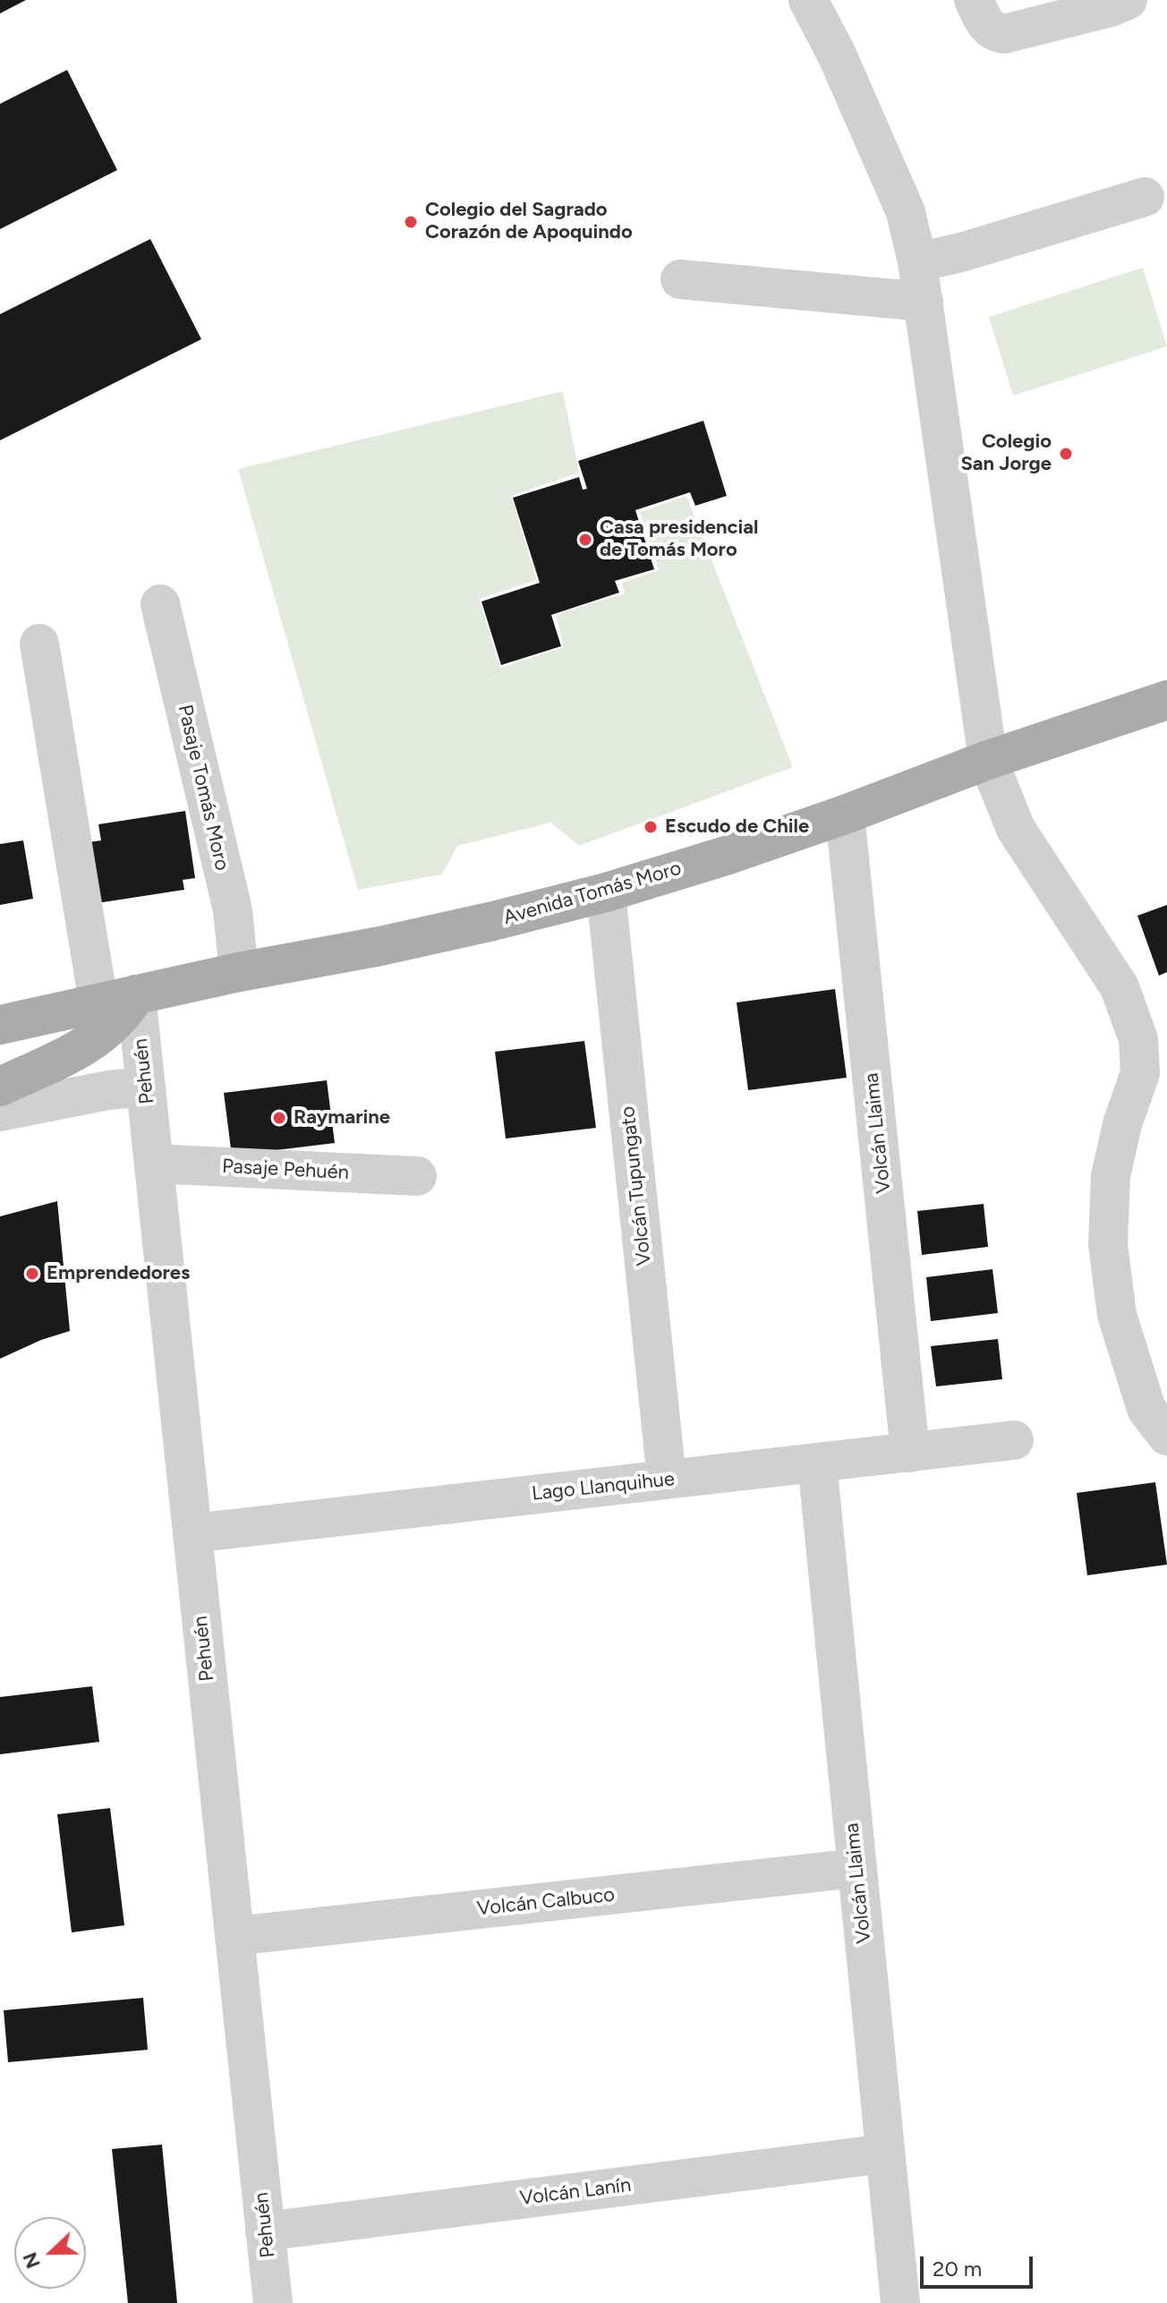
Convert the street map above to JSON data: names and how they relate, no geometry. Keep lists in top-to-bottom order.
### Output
{
  "streets": {
    "main road": ["Avenida Tomás Moro"],
    "street": [
      "Pasaje Tomás Moro",
      "Pehuén",
      "Volcán Llaima",
      "Pasaje Pehuén",
      "Volcán Tupungato",
      "Lago Llanquihue",
      "Volcán Calbuco",
      "Volcán Lanín"
    ]
  },
  "crossings": [
    ["Pasaje Tomás Moro", "Avenida Tomás Moro"],
    ["Avenida Tomás Moro", "Pehuén"],
    ["Avenida Tomás Moro", "Volcán Llaima"],
    ["Avenida Tomás Moro", "Volcán Tupungato"],
    ["Pehuén", "Pasaje Pehuén"],
    ["Pehuén", "Lago Llanquihue"],
    ["Pehuén", "Volcán Calbuco"],
    ["Pehuén", "Volcán Lanín"],
    ["Volcán Llaima", "Lago Llanquihue"],
    ["Volcán Llaima", "Volcán Calbuco"],
    ["Volcán Llaima", "Volcán Lanín"],
    ["Volcán Tupungato", "Lago Llanquihue"]
  ],
  "places": [
    "Colegio del Sagrado Corazón de Apoquindo",
    "Colegio San Jorge",
    "Casa presidencial de Tomás Moro",
    "Escudo de Chile",
    "Raymarine",
    "Emprendedores"
  ],
  "scale_bar": "20 m",
  "north": "left"
}
